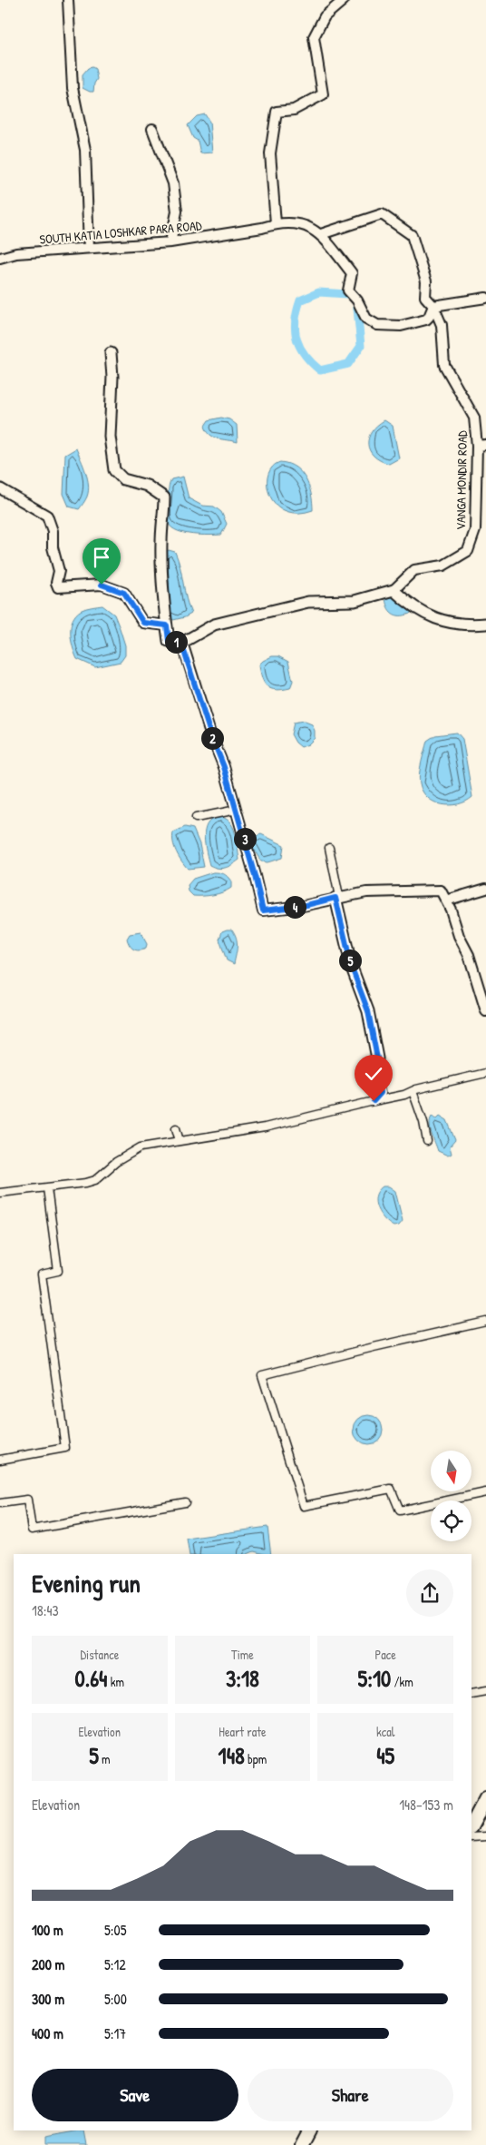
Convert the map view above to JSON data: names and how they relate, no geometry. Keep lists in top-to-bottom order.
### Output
{
  "streets": {
    "street": ["SOUTH KATIA LOSHKAR PARA ROAD", "VANGA MONDIR ROAD"]
  },
  "crossings": [
    ["SOUTH KATIA LOSHKAR PARA ROAD", "VANGA MONDIR ROAD"]
  ],
  "north": "bottom",
  "page": {
    "pins": [
      "1",
      "2",
      "3",
      "4",
      "5"
    ],
    "heading": ["Evening run", "18:43"],
    "stats": [
      ["Distance", "0.64 km"],
      ["Time", "3:18"],
      ["Pace", "5:10 /km"],
      ["Elevation", "5 m"],
      ["Heart rate", "148 bpm"],
      ["kcal", "45"]
    ],
    "chart": ["Elevation", "148–153 m"],
    "list": [
      {
        "name": "100 m",
        "note": "5:05"
      },
      {
        "name": "200 m",
        "note": "5:12"
      },
      {
        "name": "300 m",
        "note": "5:00"
      },
      {
        "name": "400 m",
        "note": "5:17"
      }
    ],
    "buttons": ["Save", "Share"]
  }
}
